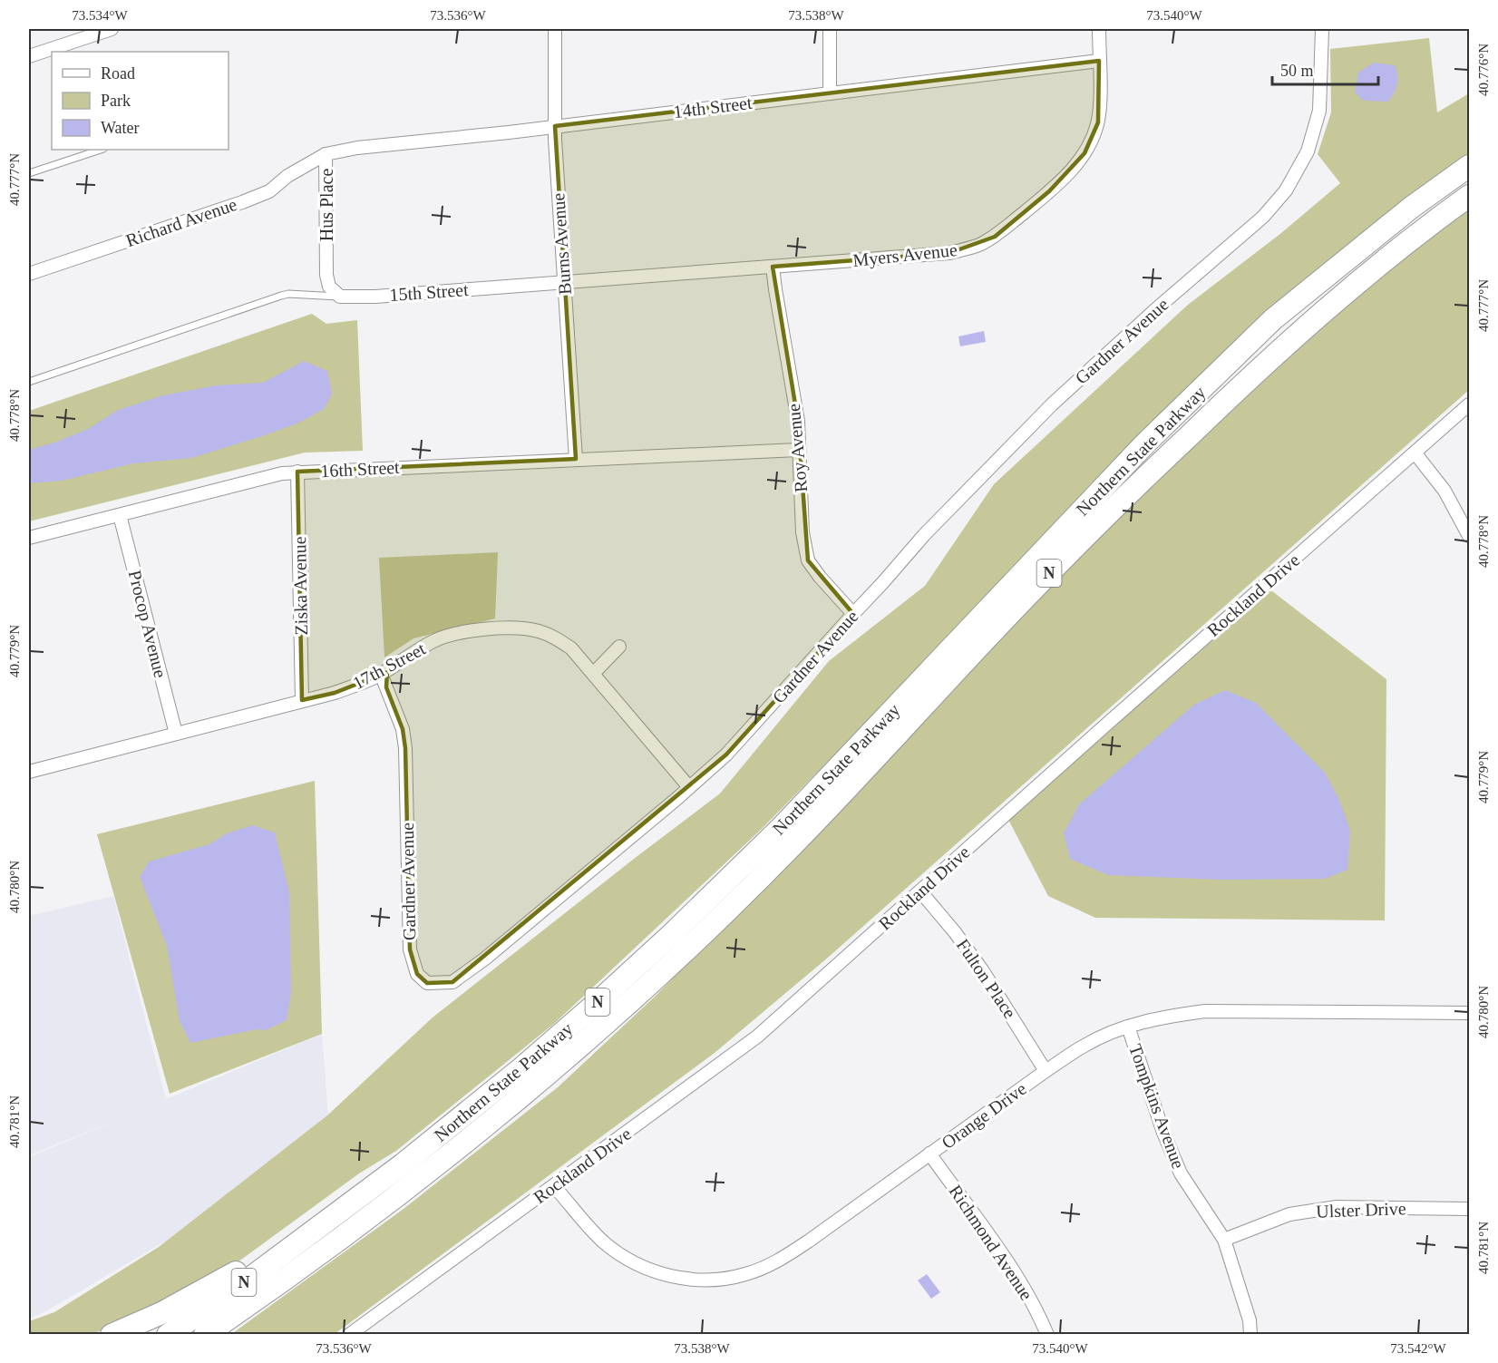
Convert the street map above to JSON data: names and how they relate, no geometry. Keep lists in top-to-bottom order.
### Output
{
  "streets": {
    "highway": ["Northern State Parkway", "N"],
    "street": [
      "14th Street",
      "Hus Place",
      "Richard Avenue",
      "Burns Avenue",
      "Myers Avenue",
      "15th Street",
      "Gardner Avenue",
      "Roy Avenue",
      "16th Street",
      "Ziska Avenue",
      "Rockland Drive",
      "Procop Avenue",
      "17th Street",
      "Fulton Place",
      "Tompkins Avenue",
      "Orange Drive",
      "Ulster Drive",
      "Richmond Avenue"
    ]
  },
  "crossings": [
    ["14th Street", "Hus Place"],
    ["14th Street", "Richard Avenue"],
    ["14th Street", "Burns Avenue"],
    ["14th Street", "Myers Avenue"],
    ["Hus Place", "Richard Avenue"],
    ["Hus Place", "15th Street"],
    ["Burns Avenue", "Myers Avenue"],
    ["Burns Avenue", "15th Street"],
    ["Burns Avenue", "16th Street"],
    ["Myers Avenue", "15th Street"],
    ["Myers Avenue", "Roy Avenue"],
    ["Gardner Avenue", "Roy Avenue"],
    ["Gardner Avenue", "17th Street"],
    ["Roy Avenue", "16th Street"],
    ["16th Street", "Ziska Avenue"],
    ["16th Street", "Procop Avenue"],
    ["Ziska Avenue", "17th Street"],
    ["Rockland Drive", "Fulton Place"],
    ["Rockland Drive", "Orange Drive"],
    ["Procop Avenue", "17th Street"],
    ["Fulton Place", "Orange Drive"],
    ["Tompkins Avenue", "Orange Drive"],
    ["Tompkins Avenue", "Ulster Drive"],
    ["Orange Drive", "Richmond Avenue"]
  ],
  "legend": ["Road", "Park", "Water"],
  "scale_bar": "50 m",
  "coordinates": [
    "73.534°W",
    "73.536°W",
    "73.538°W",
    "73.540°W",
    "40.776°N",
    "40.777°N",
    "40.778°N",
    "40.779°N",
    "40.780°N",
    "40.781°N",
    "73.542°W"
  ]
}
